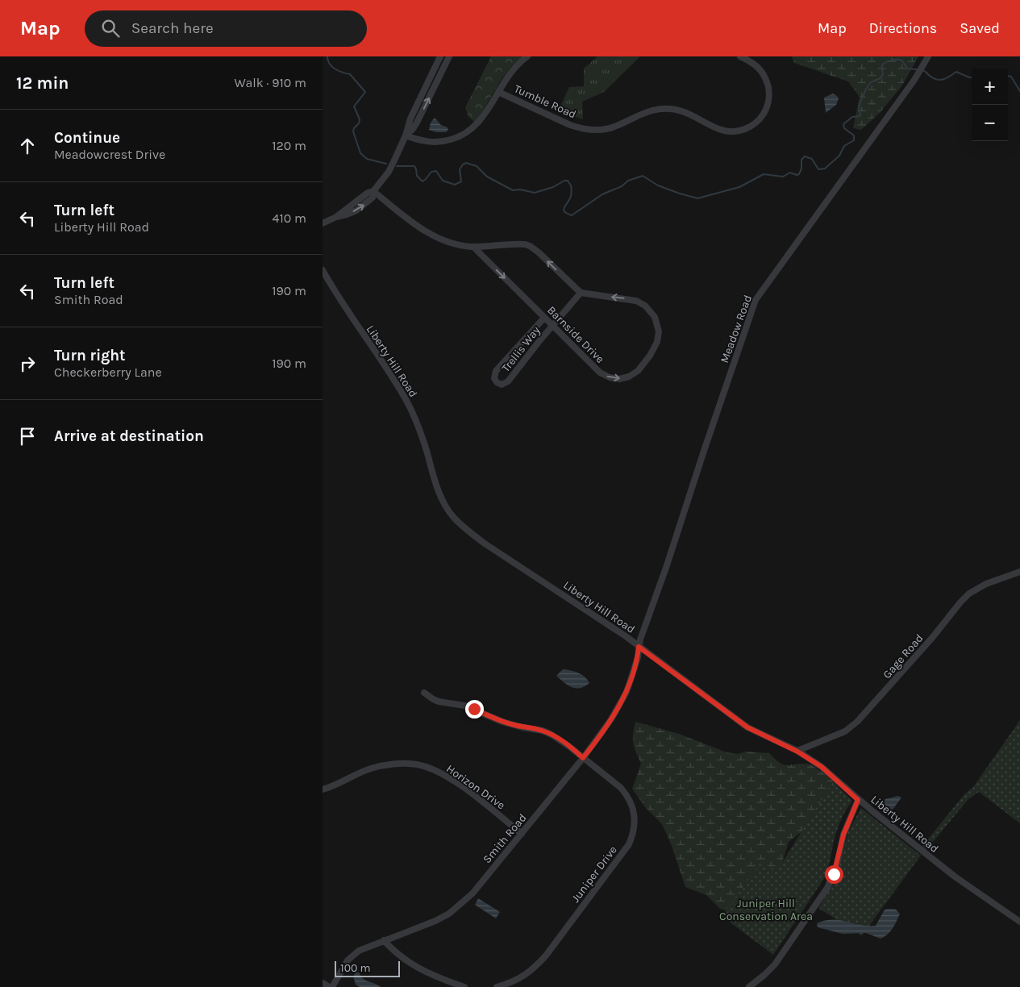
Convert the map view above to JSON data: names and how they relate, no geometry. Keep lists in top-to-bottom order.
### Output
{
  "streets": {
    "street": [
      "Tumble Road",
      "Meadow Road",
      "Barnside Drive",
      "Trellis Way",
      "Liberty Hill Road",
      "Gage Road",
      "Horizon Drive",
      "Smith Road",
      "Juniper Drive"
    ]
  },
  "crossings": [
    ["Meadow Road", "Liberty Hill Road"],
    ["Meadow Road", "Smith Road"],
    ["Barnside Drive", "Trellis Way"],
    ["Liberty Hill Road", "Gage Road"],
    ["Liberty Hill Road", "Smith Road"],
    ["Horizon Drive", "Smith Road"],
    ["Smith Road", "Juniper Drive"]
  ],
  "parks": ["Juniper Hill Conservation Area"],
  "scale_bar": "100 m",
  "page": {
    "header": "Map",
    "search": "Search here",
    "nav": ["Map", "Directions", "Saved"],
    "heading": ["12 min", "Walk · 910 m"],
    "map_buttons": ["+", "−"],
    "list": [
      ["Continue", "Meadowcrest Drive", "120 m"],
      ["Turn left", "Liberty Hill Road", "410 m"],
      ["Turn left", "Smith Road", "190 m"],
      ["Turn right", "Checkerberry Lane", "190 m"],
      "Arrive at destination"
    ],
    "scale": "100 m"
  }
}
